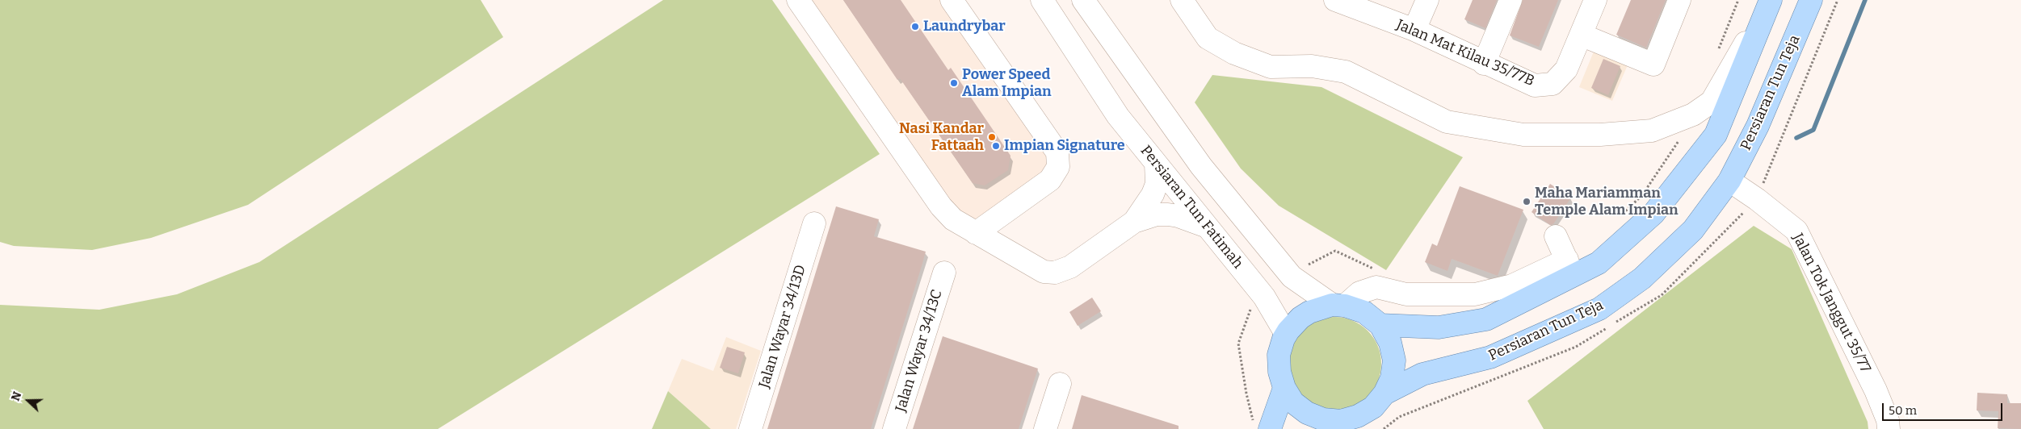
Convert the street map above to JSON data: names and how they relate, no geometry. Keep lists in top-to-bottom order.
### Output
{
  "streets": {
    "main road": ["Persiaran Tun Teja"],
    "street": [
      "Jalan Mat Kilau 35/77B",
      "Persiaran Tun Fatimah",
      "Jalan Tok Janggut 35/77",
      "Jalan Wayar 34/13D",
      "Jalan Wayar 34/13C"
    ]
  },
  "crossings": [
    ["Persiaran Tun Teja", "Persiaran Tun Fatimah"],
    ["Persiaran Tun Teja", "Jalan Tok Janggut 35/77"]
  ],
  "places": [
    "Laundrybar",
    "Power Speed Alam Impian",
    "Nasi Kandar Fattaah",
    "Impian Signature",
    "Maha Mariamman Temple Alam Impian"
  ],
  "scale_bar": "50 m",
  "north": "left"
}
